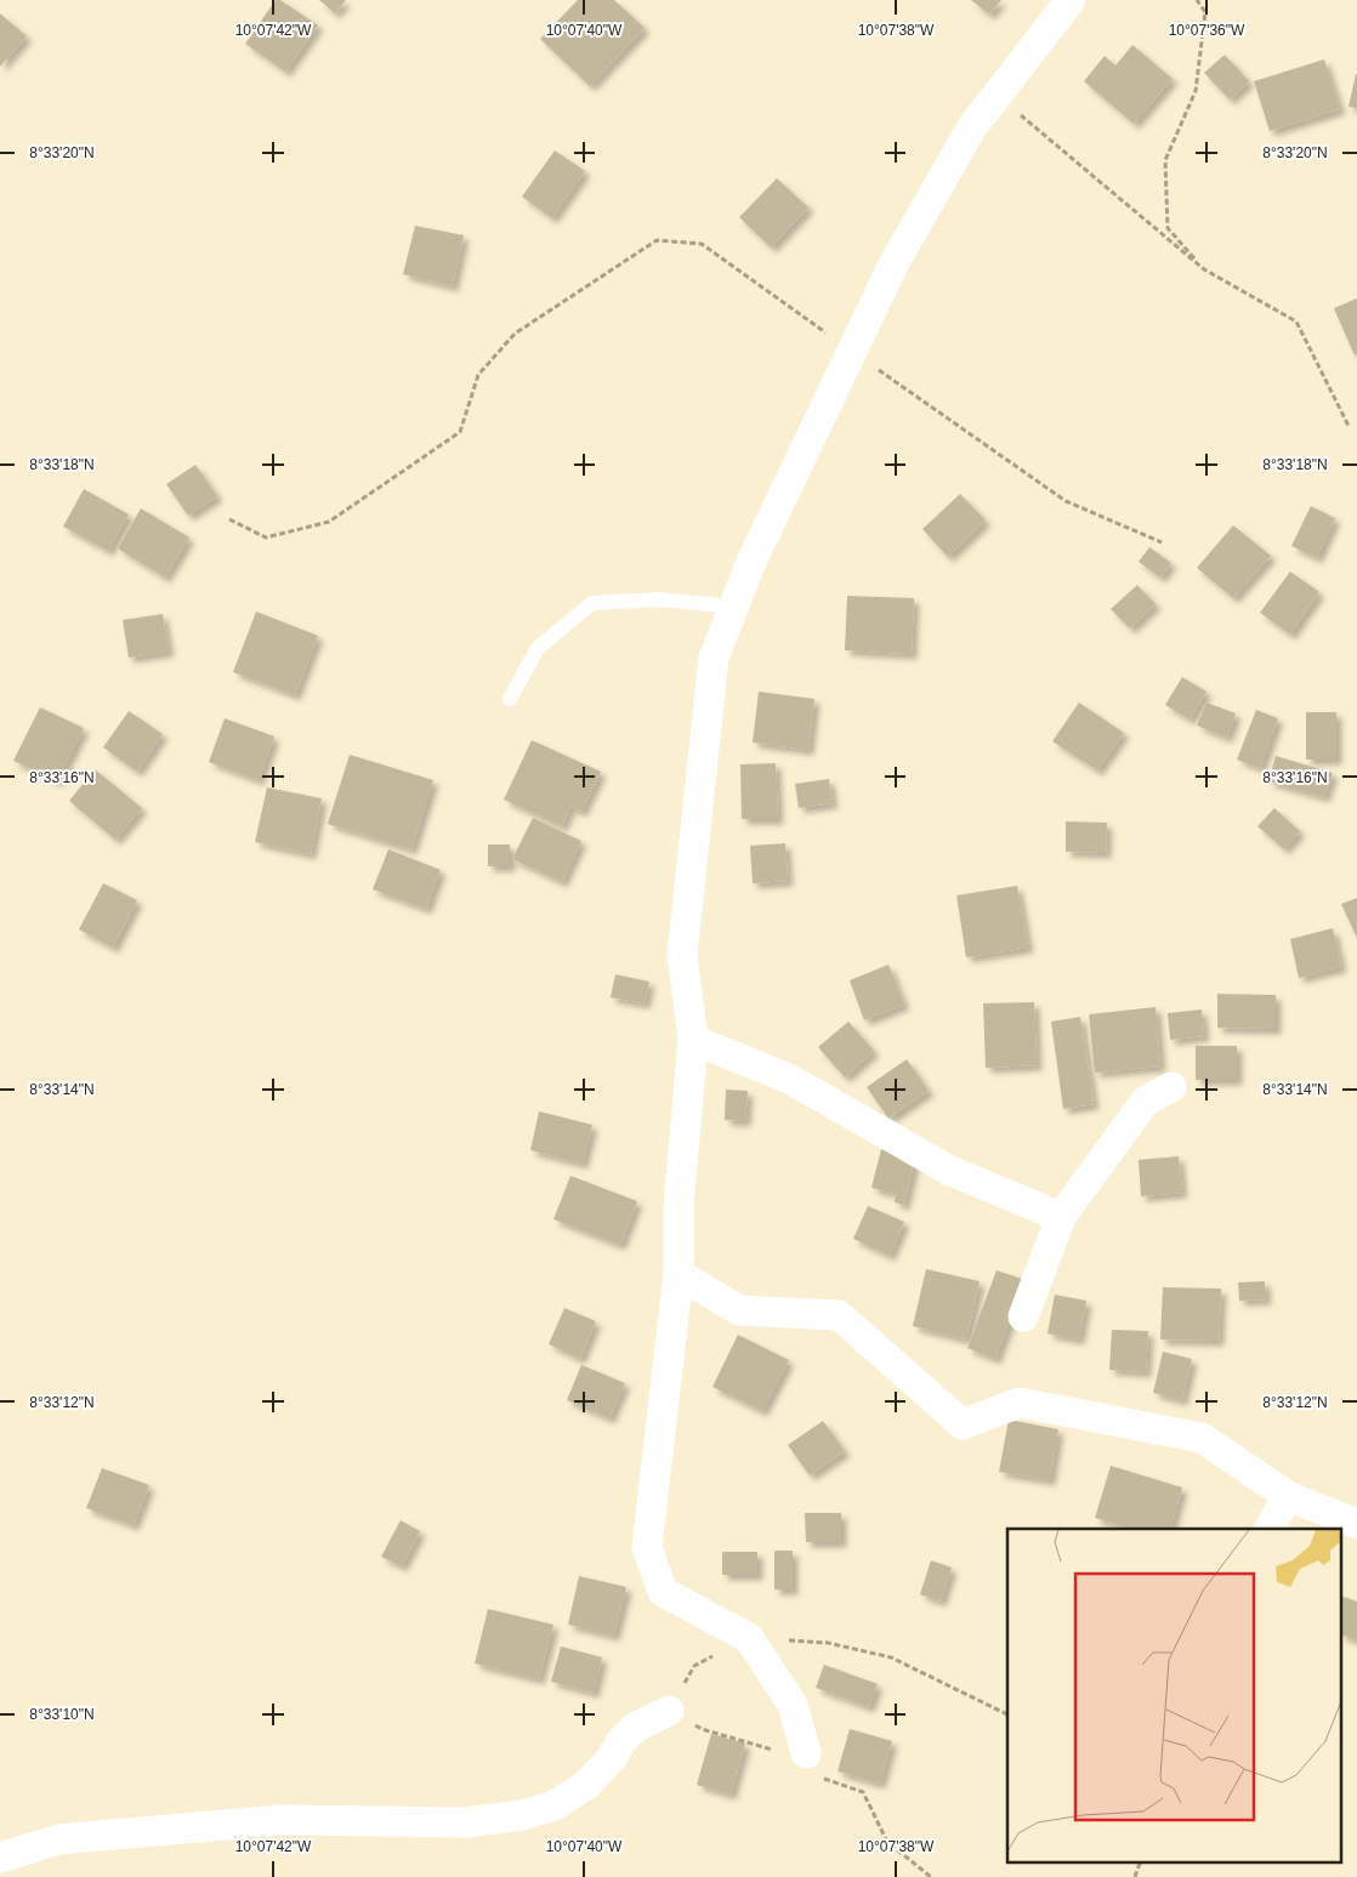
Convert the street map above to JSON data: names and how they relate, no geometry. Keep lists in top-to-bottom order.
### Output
{
  "coordinates": [
    "10°07'42\"W",
    "10°07'40\"W",
    "10°07'38\"W",
    "10°07'36\"W",
    "8°33'20\"N",
    "8°33'18\"N",
    "8°33'16\"N",
    "8°33'14\"N",
    "8°33'12\"N",
    "8°33'10\"N"
  ]
}
